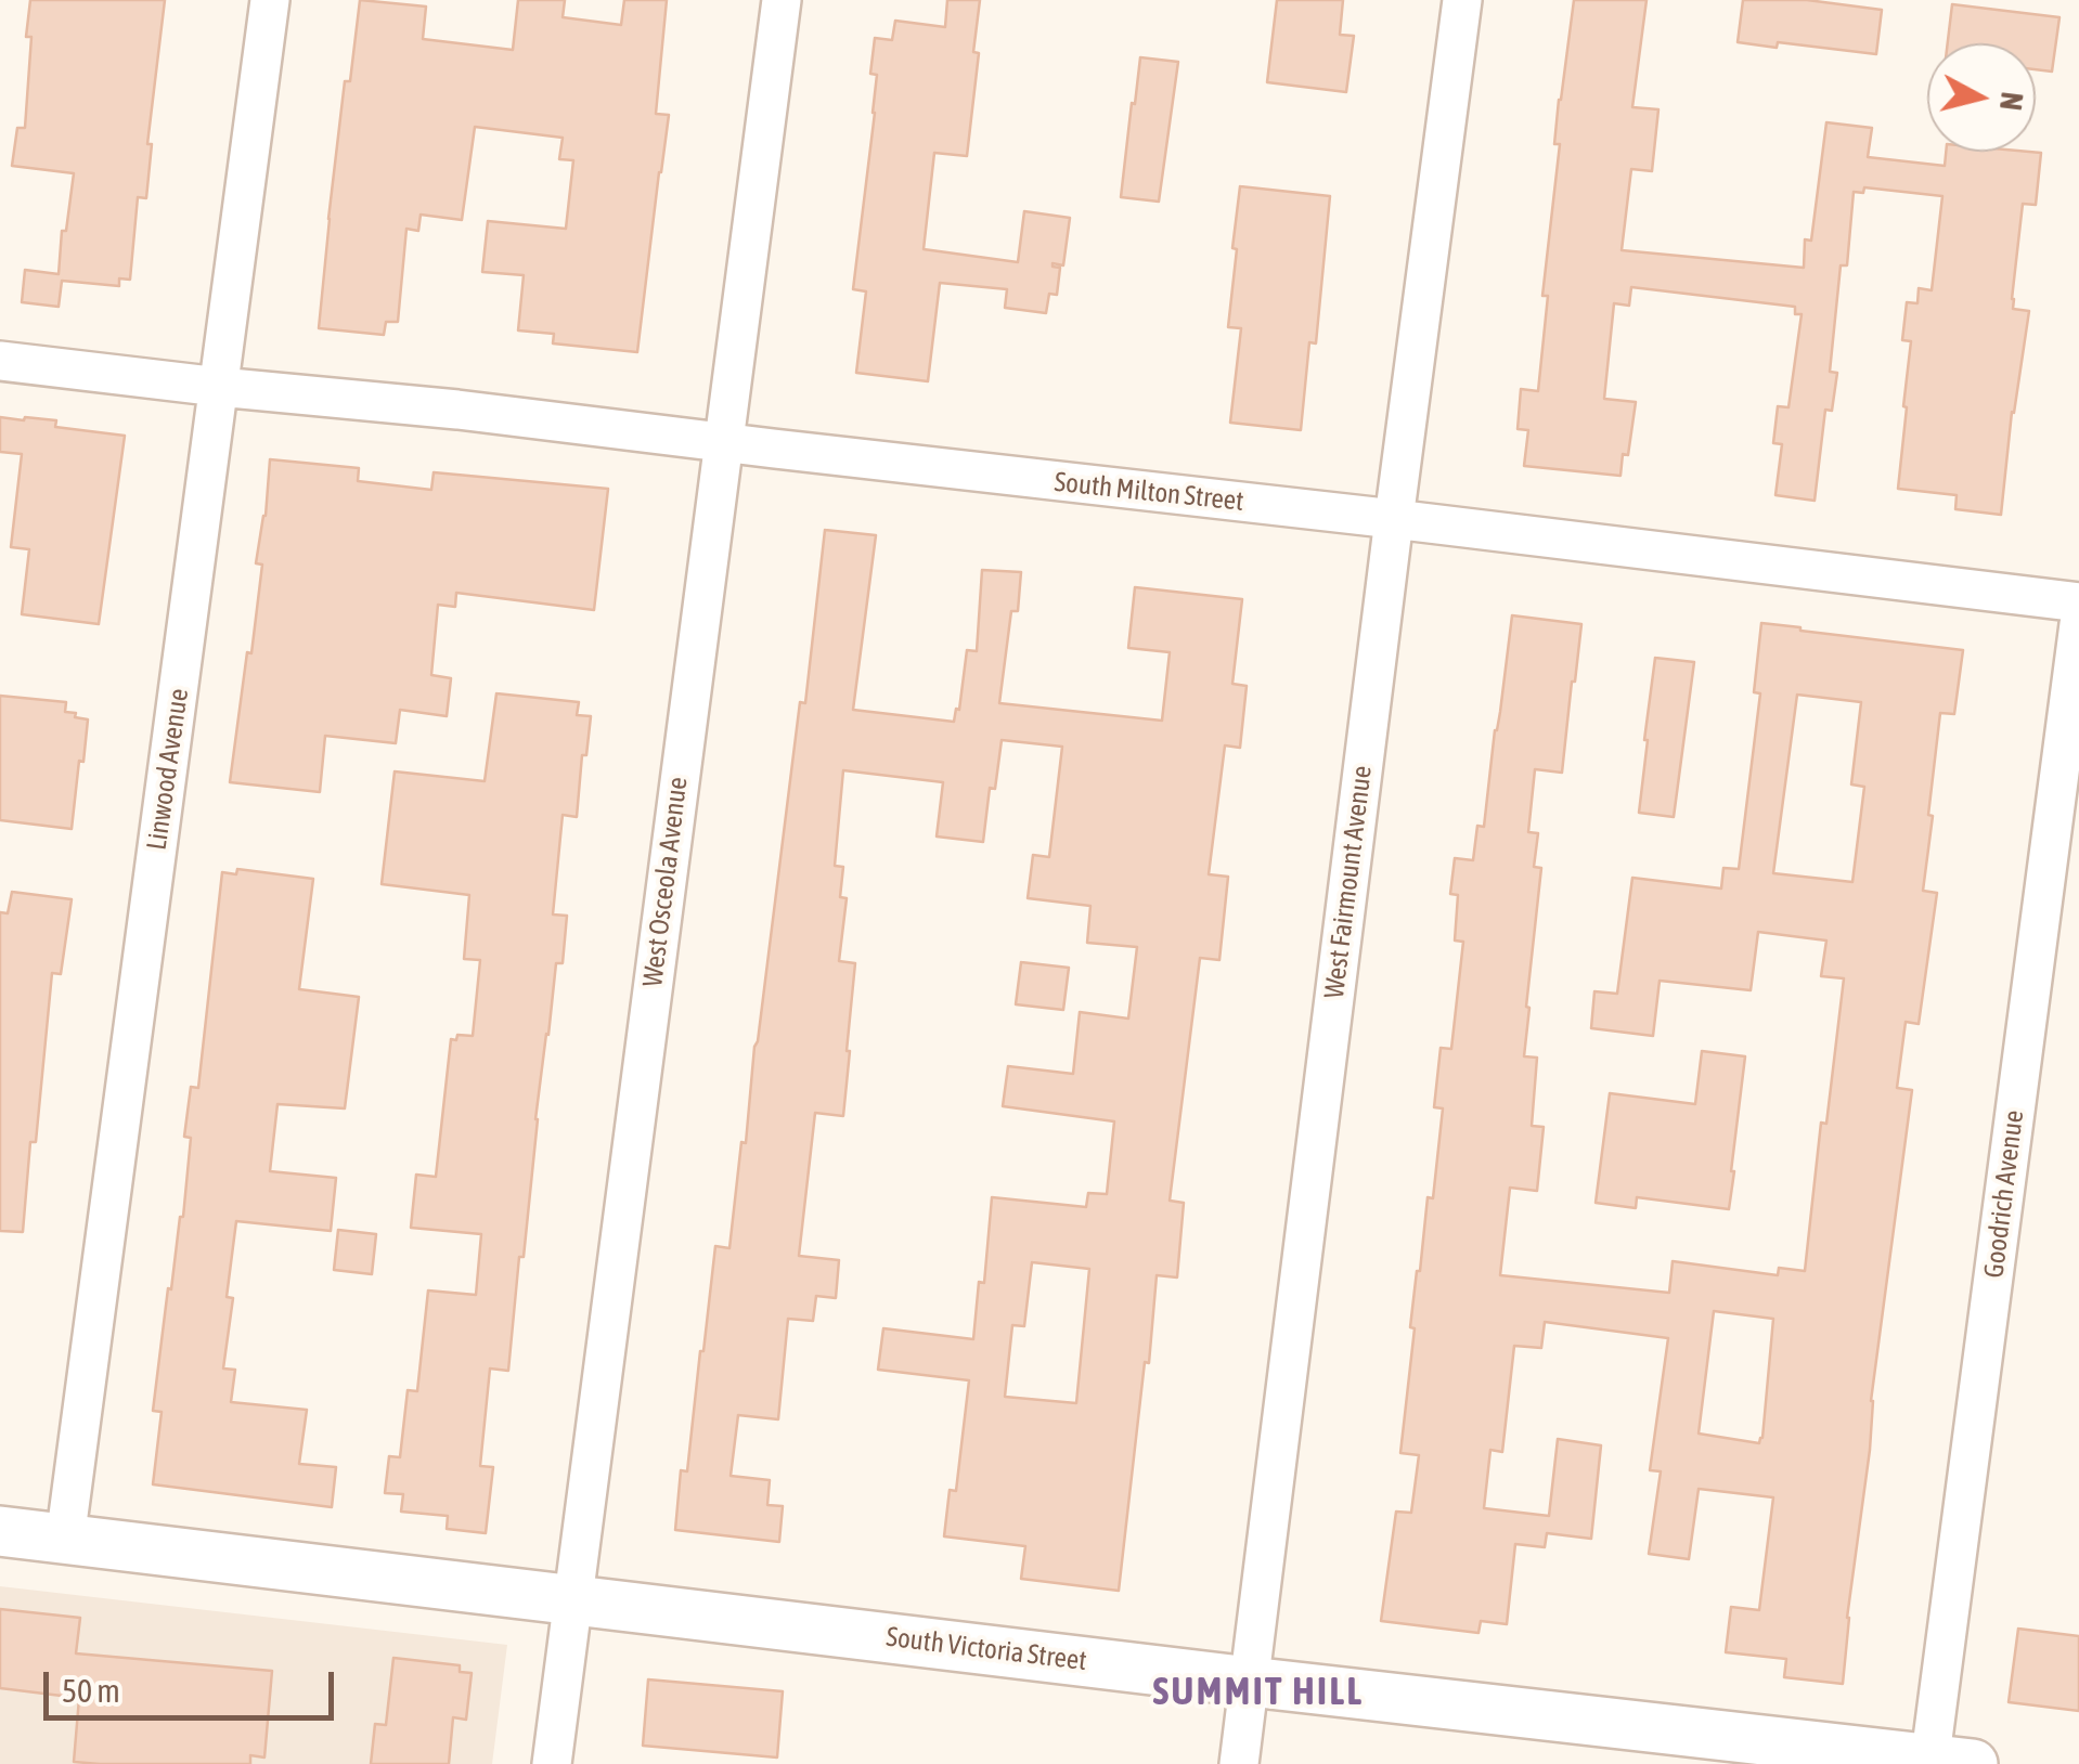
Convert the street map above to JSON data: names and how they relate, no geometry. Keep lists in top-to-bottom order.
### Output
{
  "streets": {
    "street": [
      "South Milton Street",
      "Linwood Avenue",
      "West Osceola Avenue",
      "West Fairmount Avenue",
      "Goodrich Avenue",
      "South Victoria Street"
    ]
  },
  "crossings": [
    ["South Milton Street", "Linwood Avenue"],
    ["South Milton Street", "West Osceola Avenue"],
    ["South Milton Street", "West Fairmount Avenue"],
    ["Linwood Avenue", "South Victoria Street"],
    ["West Osceola Avenue", "South Victoria Street"],
    ["West Fairmount Avenue", "South Victoria Street"],
    ["Goodrich Avenue", "South Victoria Street"]
  ],
  "districts": ["SUMMIT HILL"],
  "scale_bar": "50 m",
  "north": "right"
}
